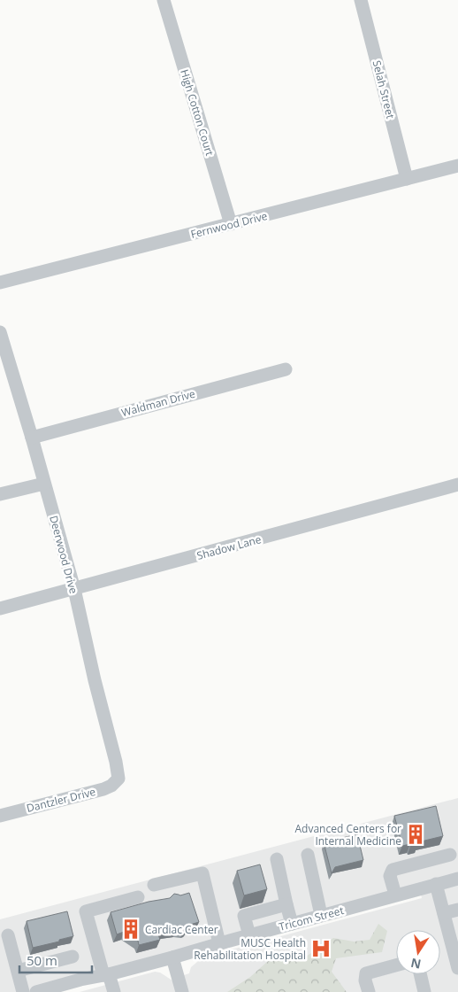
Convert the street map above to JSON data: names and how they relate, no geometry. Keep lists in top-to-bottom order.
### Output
{
  "streets": {
    "street": [
      "Selah Street",
      "High Cotton Court",
      "Fernwood Drive",
      "Waldman Drive",
      "Shadow Lane",
      "Deerwood Drive",
      "Dantzler Drive",
      "Tricom Street"
    ]
  },
  "crossings": [
    ["Selah Street", "Fernwood Drive"],
    ["High Cotton Court", "Fernwood Drive"],
    ["Waldman Drive", "Deerwood Drive"],
    ["Shadow Lane", "Deerwood Drive"],
    ["Deerwood Drive", "Dantzler Drive"]
  ],
  "places": {
    "building": ["Advanced Centers for Internal Medicine", "Cardiac Center"],
    "hospital": ["MUSC Health Rehabilitation Hospital"]
  },
  "scale_bar": "50 m",
  "north": "bottom"
}
